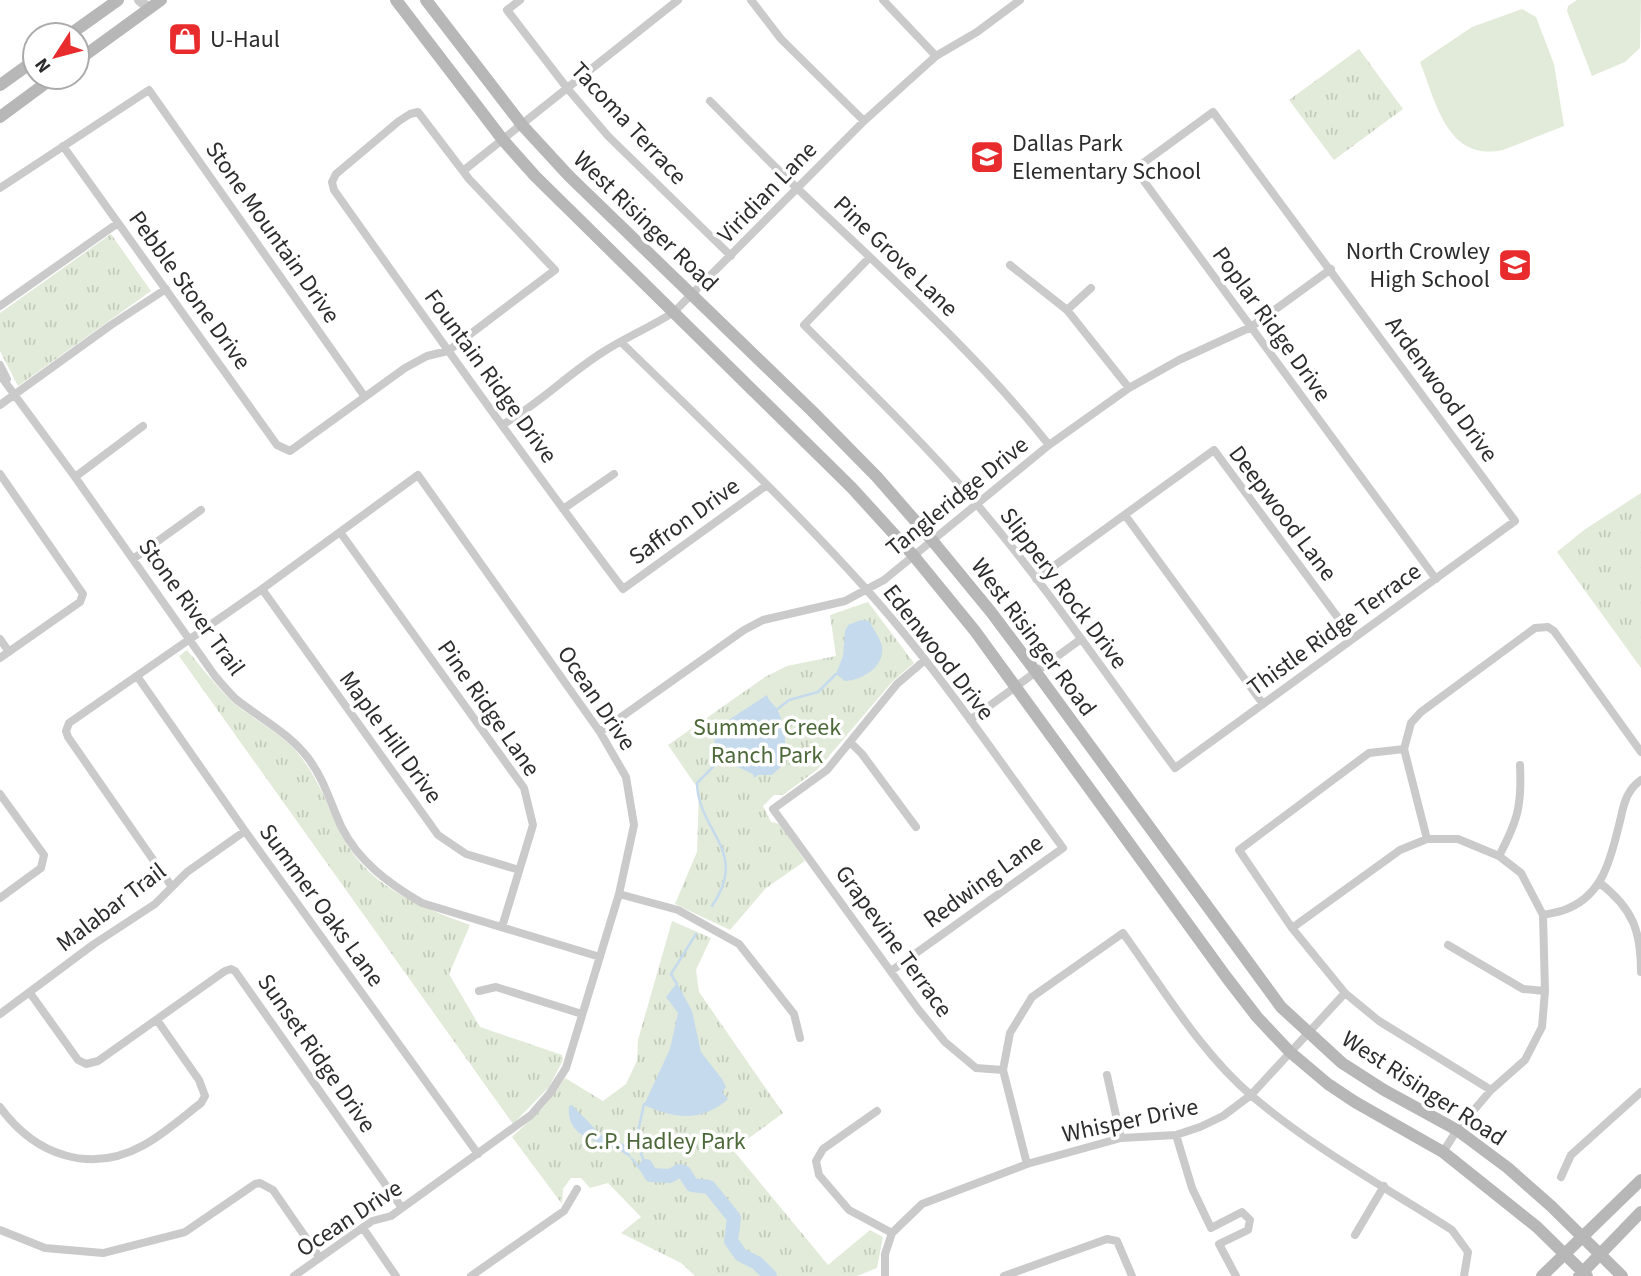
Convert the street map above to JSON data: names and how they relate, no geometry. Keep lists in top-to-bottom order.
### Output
{
  "streets": {
    "main road": ["West Risinger Road"],
    "street": [
      "Tacoma Terrace",
      "Viridian Lane",
      "Stone Mountain Drive",
      "Pine Grove Lane",
      "Pebble Stone Drive",
      "Poplar Ridge Drive",
      "Fountain Ridge Drive",
      "Ardenwood Drive",
      "Tangleridge Drive",
      "Deepwood Lane",
      "Saffron Drive",
      "Slippery Rock Drive",
      "Stone River Trail",
      "Thistle Ridge Terrace",
      "Edenwood Drive",
      "Ocean Drive",
      "Pine Ridge Lane",
      "Maple Hill Drive",
      "Redwing Lane",
      "Summer Oaks Lane",
      "Malabar Trail",
      "Grapevine Terrace",
      "Sunset Ridge Drive",
      "Whisper Drive"
    ]
  },
  "crossings": [
    ["Tacoma Terrace", "Viridian Lane"],
    ["Viridian Lane", "West Risinger Road"],
    ["Viridian Lane", "Pine Grove Lane"],
    ["Viridian Lane", "Fountain Ridge Drive"],
    ["Viridian Lane", "Edenwood Drive"],
    ["West Risinger Road", "Tangleridge Drive"],
    ["West Risinger Road", "Whisper Drive"],
    ["Stone Mountain Drive", "Pebble Stone Drive"],
    ["Pine Grove Lane", "Tangleridge Drive"],
    ["Pine Grove Lane", "Slippery Rock Drive"],
    ["Poplar Ridge Drive", "Ardenwood Drive"],
    ["Poplar Ridge Drive", "Tangleridge Drive"],
    ["Poplar Ridge Drive", "Thistle Ridge Terrace"],
    ["Fountain Ridge Drive", "Saffron Drive"],
    ["Ardenwood Drive", "Tangleridge Drive"],
    ["Ardenwood Drive", "Thistle Ridge Terrace"],
    ["Tangleridge Drive", "Slippery Rock Drive"],
    ["Tangleridge Drive", "Edenwood Drive"],
    ["Tangleridge Drive", "Ocean Drive"],
    ["Deepwood Lane", "Slippery Rock Drive"],
    ["Deepwood Lane", "Thistle Ridge Terrace"],
    ["Saffron Drive", "Edenwood Drive"],
    ["Slippery Rock Drive", "Thistle Ridge Terrace"],
    ["Stone River Trail", "Ocean Drive"],
    ["Stone River Trail", "Pine Ridge Lane"],
    ["Edenwood Drive", "Redwing Lane"],
    ["Ocean Drive", "Pine Ridge Lane"],
    ["Ocean Drive", "Maple Hill Drive"],
    ["Ocean Drive", "Summer Oaks Lane"],
    ["Ocean Drive", "Malabar Trail"],
    ["Ocean Drive", "Sunset Ridge Drive"],
    ["Pine Ridge Lane", "Maple Hill Drive"],
    ["Redwing Lane", "Grapevine Terrace"],
    ["Summer Oaks Lane", "Malabar Trail"],
    ["Malabar Trail", "Sunset Ridge Drive"]
  ],
  "parks": ["Summer Creek Ranch Park", "C.P. Hadley Park"],
  "places": {
    "shop": ["U-Haul"],
    "school or university": ["Dallas Park Elementary School", "North Crowley High School"]
  },
  "north": "bottom left"
}
